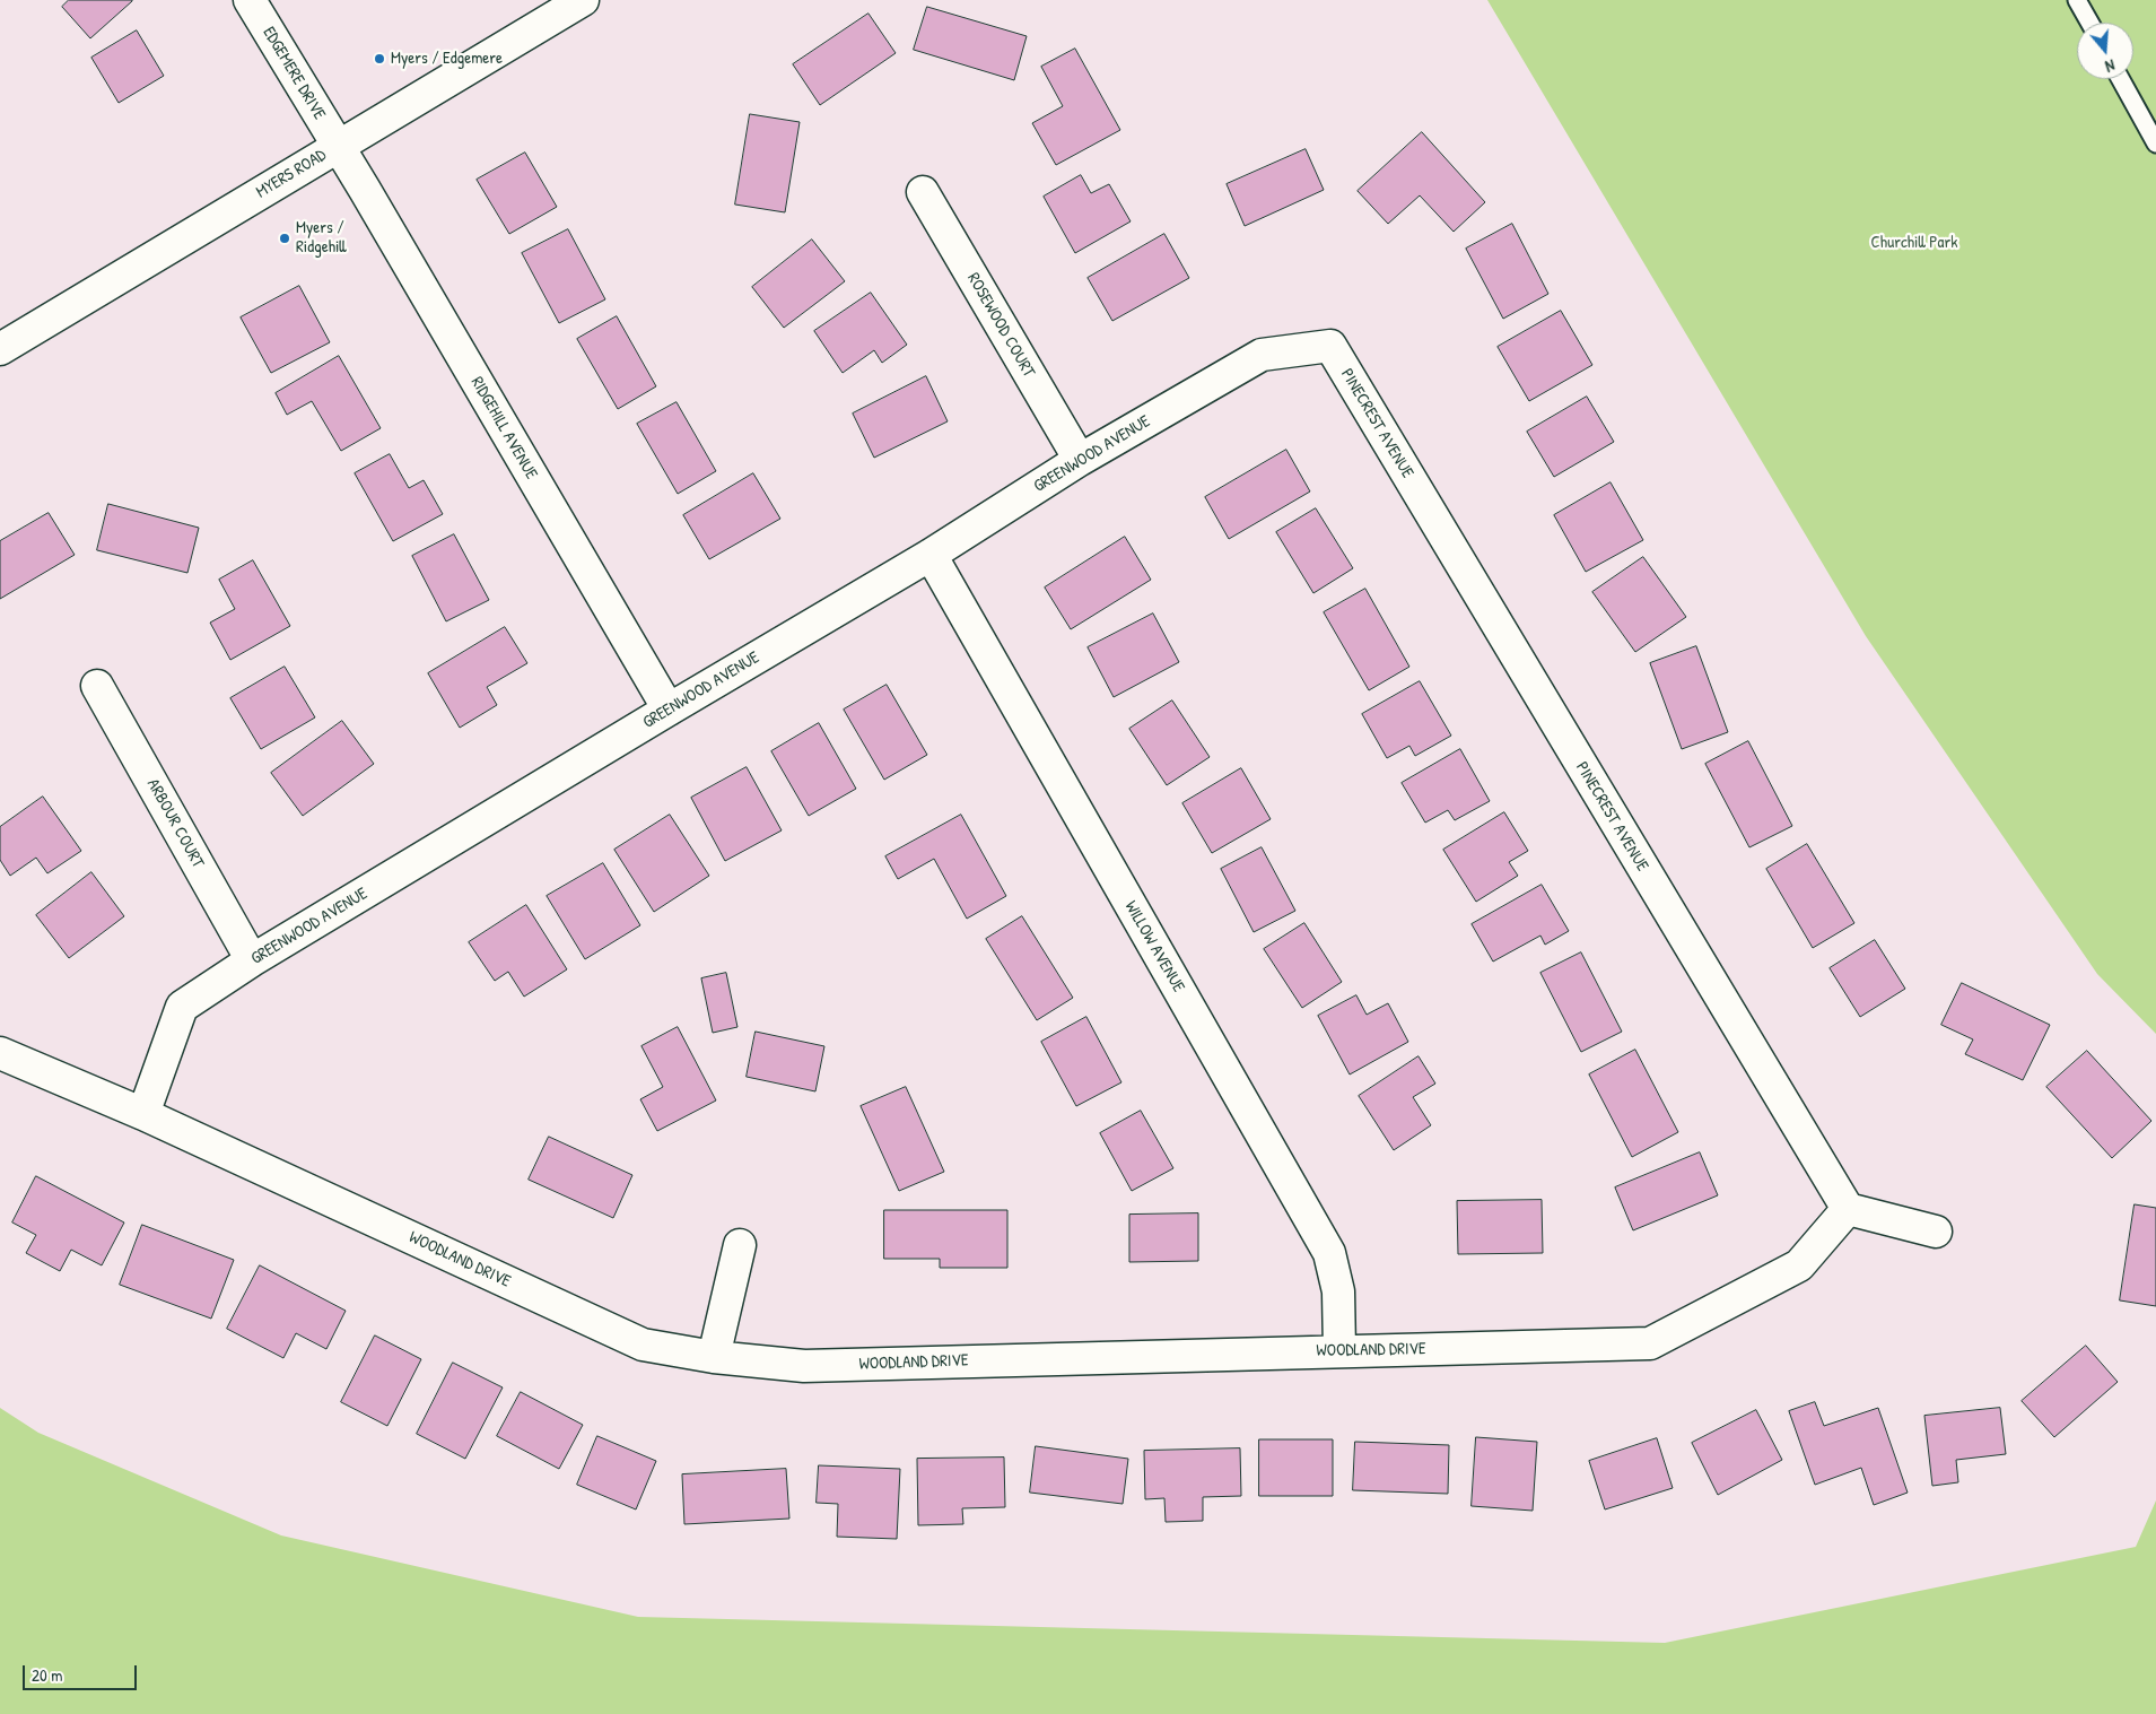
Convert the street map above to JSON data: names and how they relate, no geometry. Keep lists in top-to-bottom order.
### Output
{
  "streets": {
    "street": [
      "EDGEMERE DRIVE",
      "MYERS ROAD",
      "ROSEWOOD COURT",
      "PINECREST AVENUE",
      "RIDGEHILL AVENUE",
      "GREENWOOD AVENUE",
      "ARBOUR COURT",
      "WILLOW AVENUE",
      "WOODLAND DRIVE"
    ]
  },
  "crossings": [
    ["EDGEMERE DRIVE", "MYERS ROAD"],
    ["EDGEMERE DRIVE", "RIDGEHILL AVENUE"],
    ["MYERS ROAD", "RIDGEHILL AVENUE"],
    ["ROSEWOOD COURT", "GREENWOOD AVENUE"],
    ["PINECREST AVENUE", "GREENWOOD AVENUE"],
    ["PINECREST AVENUE", "WOODLAND DRIVE"],
    ["RIDGEHILL AVENUE", "GREENWOOD AVENUE"],
    ["GREENWOOD AVENUE", "ARBOUR COURT"],
    ["GREENWOOD AVENUE", "WILLOW AVENUE"],
    ["GREENWOOD AVENUE", "WOODLAND DRIVE"],
    ["WILLOW AVENUE", "WOODLAND DRIVE"]
  ],
  "parks": ["Churchill Park"],
  "places": ["Myers / Edgemere", "Myers / Ridgehill"],
  "scale_bar": "20 m",
  "north": "bottom"
}
